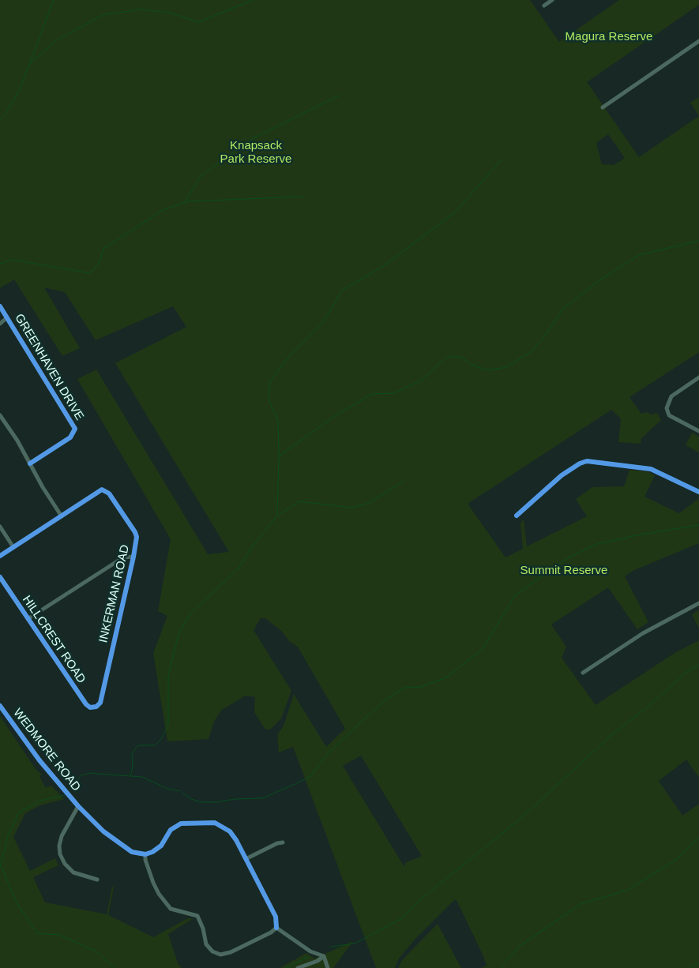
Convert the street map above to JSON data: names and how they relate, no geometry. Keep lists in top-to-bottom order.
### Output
{
  "streets": {
    "street": [
      "GREENHAVEN DRIVE",
      "INKERMAN ROAD",
      "HILLCREST ROAD",
      "WEDMORE ROAD"
    ]
  },
  "crossings": [
    ["INKERMAN ROAD", "HILLCREST ROAD"]
  ],
  "parks": ["Magura Reserve", "Knapsack Park Reserve", "Summit Reserve"]
}
